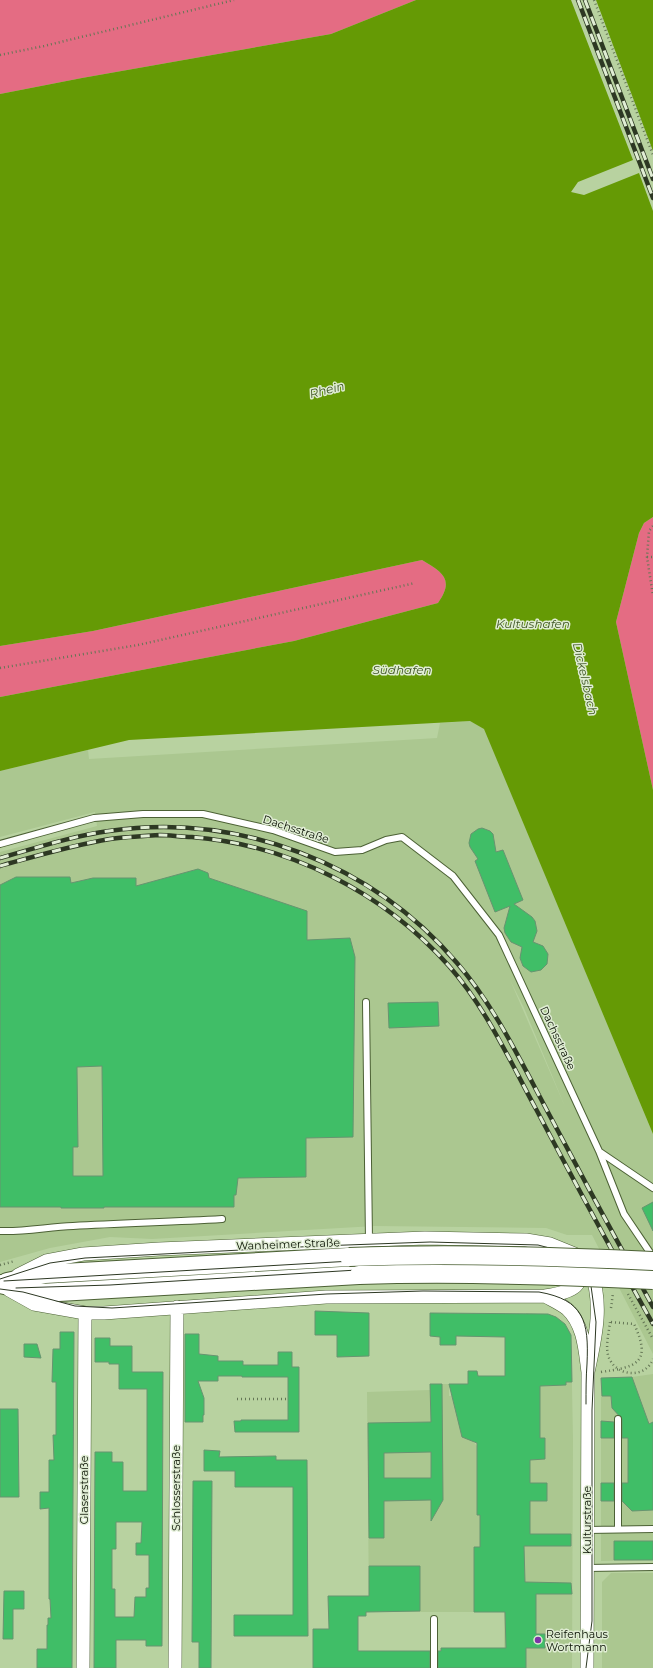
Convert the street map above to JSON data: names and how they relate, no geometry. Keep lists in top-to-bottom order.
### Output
{
  "streets": {
    "street": [
      "Wanheimer Straße",
      "Schlosserstraße",
      "Glaserstraße",
      "Kulturstraße"
    ],
    "lane": ["Dachsstraße"]
  },
  "crossings": [
    ["Wanheimer Straße", "Kulturstraße"]
  ],
  "water": [
    "Rhein",
    "Kultushafen",
    "Südhafen",
    "Dickelsbach"
  ],
  "places": ["Reifenhaus Wortmann"]
}
